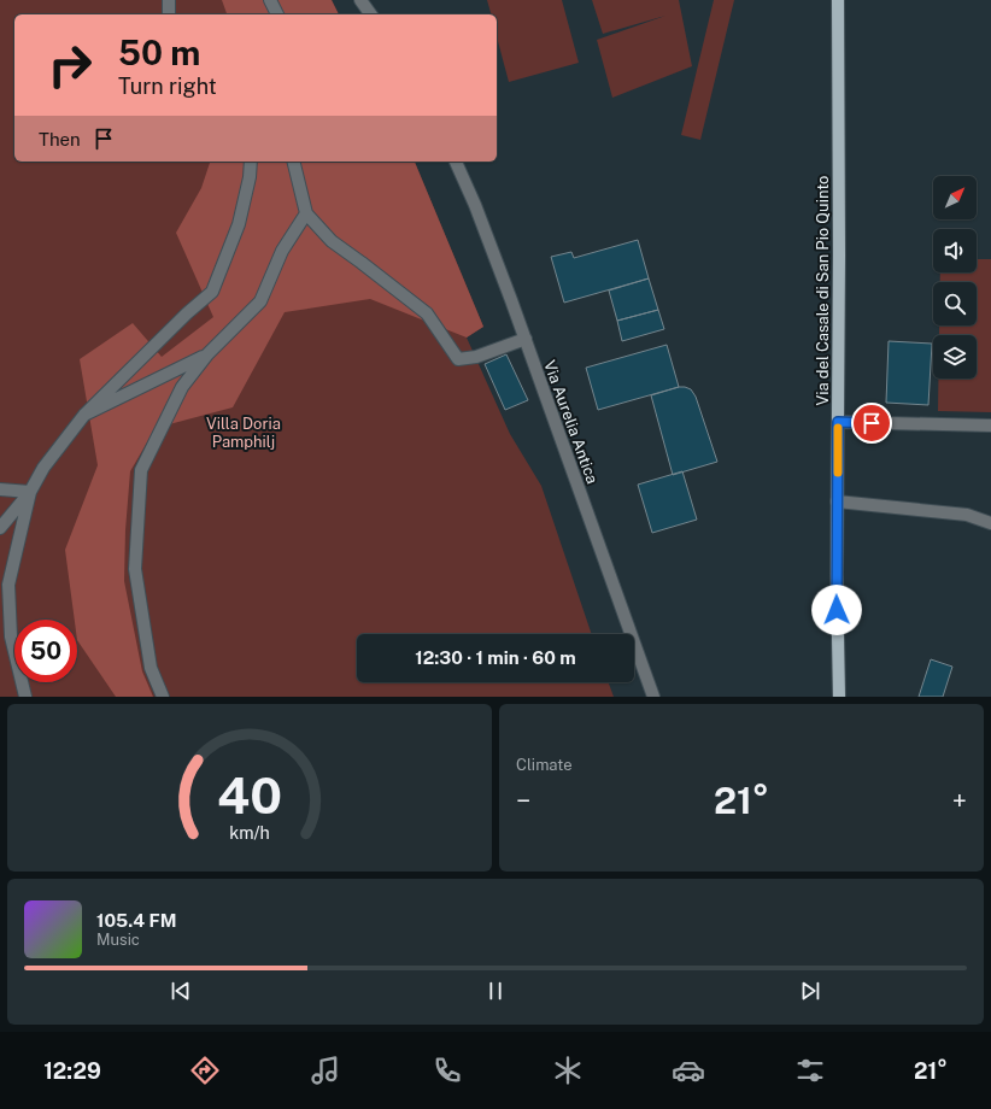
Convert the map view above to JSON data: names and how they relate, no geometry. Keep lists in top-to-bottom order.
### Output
{
  "streets": {
    "main road": ["Via del Casale di San Pio Quinto"],
    "street": ["Via Aurelia Antica"]
  },
  "parks": ["Villa Doria Pamphilj"],
  "north": "top right",
  "page": {
    "turn": ["50 m", "Turn right"],
    "then": "Then",
    "limit": "50",
    "trip": "12:30 · 1 min · 60 m",
    "tile": "Climate",
    "heat": ["−", "21°", "+"],
    "song": ["105.4 FM", "Music"],
    "tabs": ["12:29", "21°"],
    "gauge": ["40", "km/h"]
  }
}
